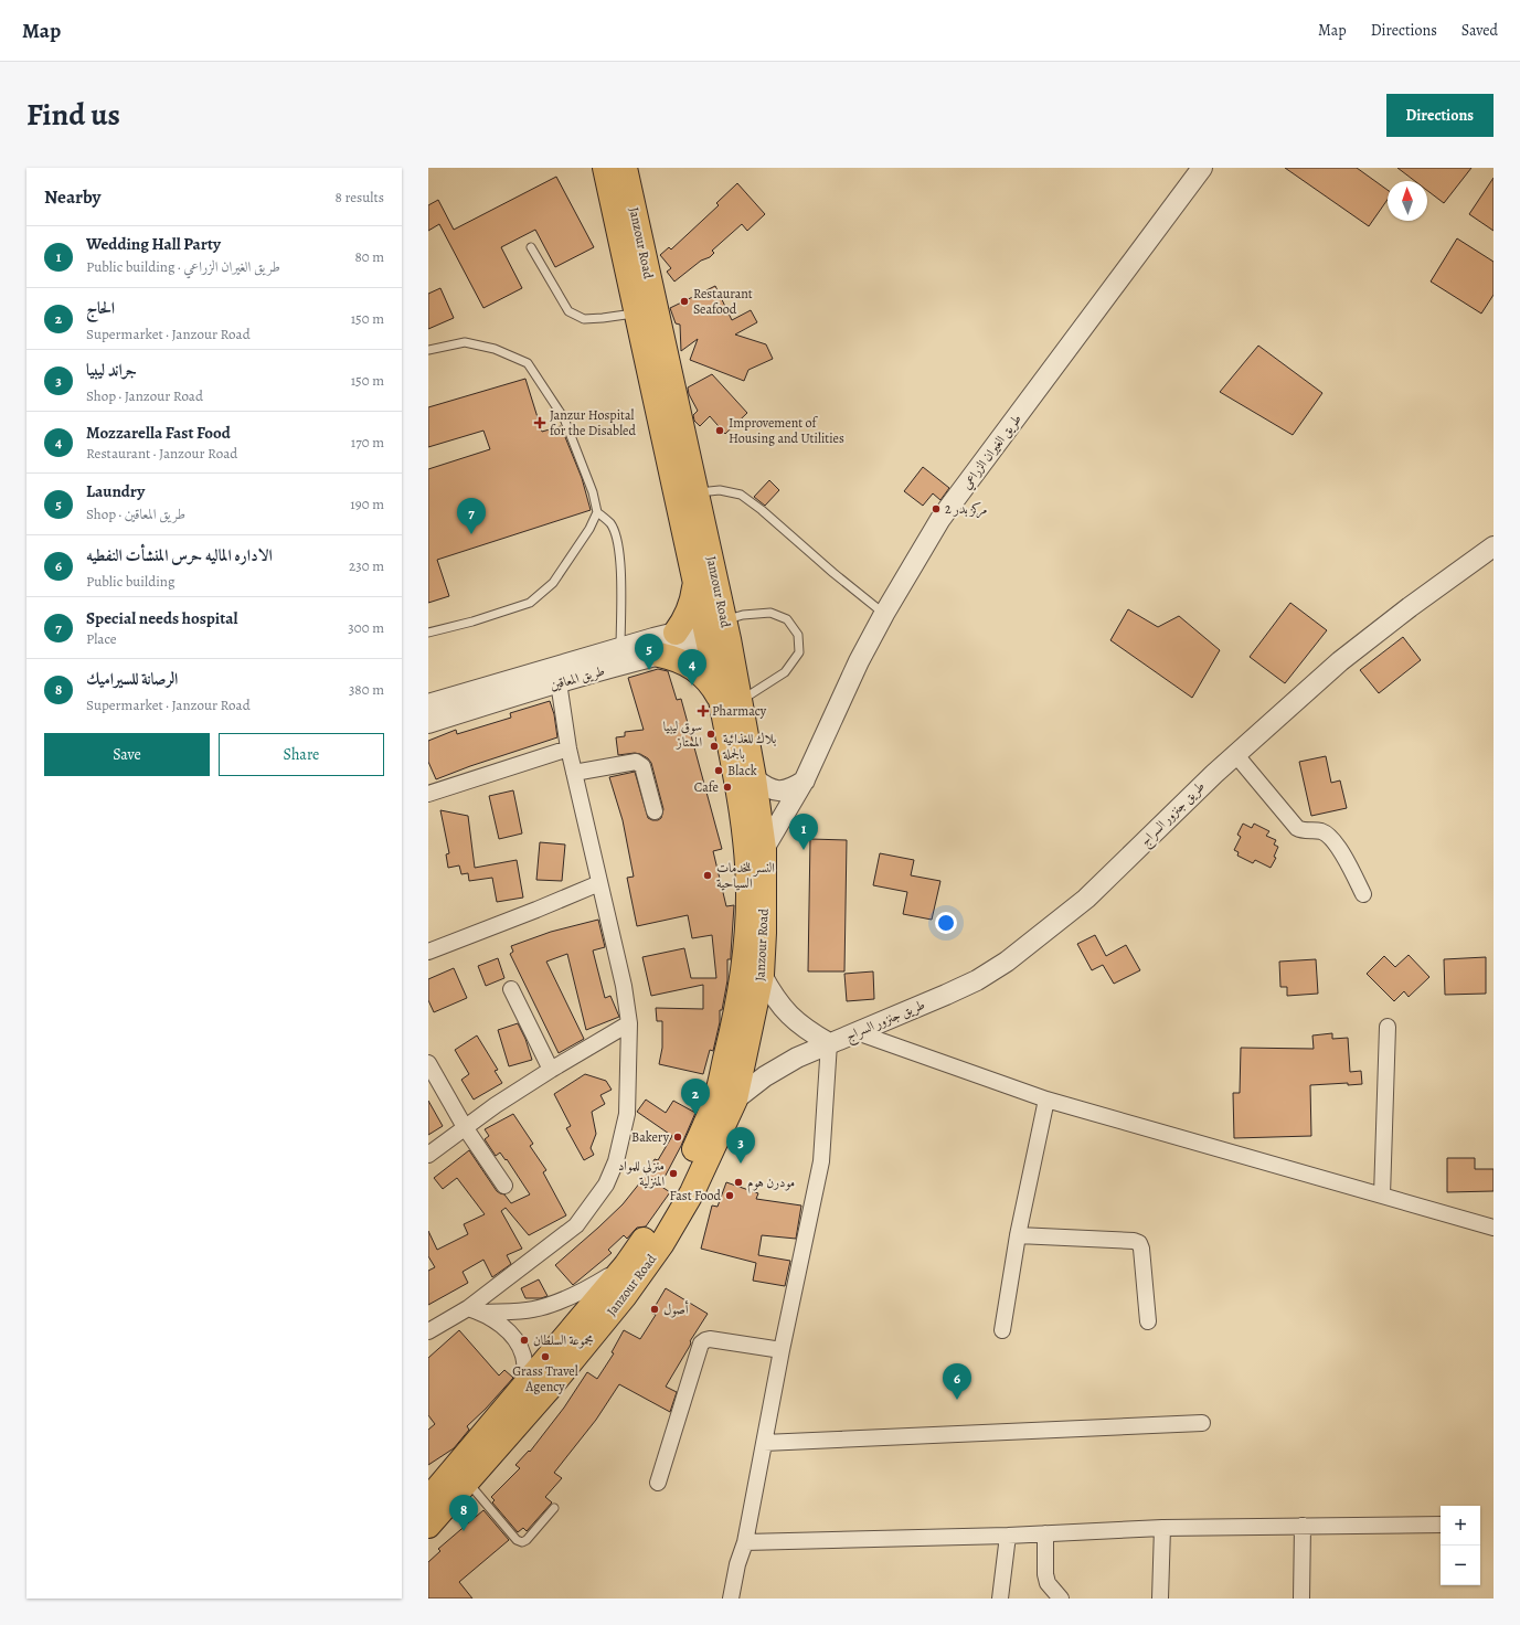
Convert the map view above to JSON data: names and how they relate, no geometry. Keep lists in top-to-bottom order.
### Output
{
  "streets": {
    "main road": ["Janzour Road"],
    "street": ["طريق الغيران الزراعي", "طريق المعاقين", "طريق جنزور السراج"]
  },
  "crossings": [
    ["Janzour Road", "طريق الغيران الزراعي"],
    ["Janzour Road", "طريق المعاقين"],
    ["Janzour Road", "طريق جنزور السراج"]
  ],
  "places": {
    "other": [
      "Restaurant Seafood",
      "Improvement of Housing and Utilities",
      "مركز بدر 2",
      "سوق ليبيا الممتاز",
      "بلاك للغذائية بالجملة",
      "Black",
      "Cafe",
      "النسر للخدمات السياحية",
      "Bakery",
      "منزلي للمواد المنزلية",
      "مودرن هوم",
      "Fast Food",
      "أصول",
      "مجموعة السلطان",
      "Grass Travel Agency"
    ],
    "health": ["Janzur Hospital for the Disabled", "Pharmacy"]
  },
  "north": "top",
  "page": {
    "header": "Map",
    "nav": ["Map", "Directions", "Saved"],
    "title": "Find us",
    "buttons": [
      "Directions",
      ["Save", "Share"]
    ],
    "heading": ["Nearby", "8 results"],
    "list": [
      {
        "mark": "1",
        "name": "Wedding Hall Party",
        "note": "Public building · طريق الغيران الزراعي",
        "value": "80 m"
      },
      {
        "mark": "2",
        "name": "الحاج",
        "note": "Supermarket · Janzour Road",
        "value": "150 m"
      },
      {
        "mark": "3",
        "name": "جراند ليبيا",
        "note": "Shop · Janzour Road",
        "value": "150 m"
      },
      {
        "mark": "4",
        "name": "Mozzarella Fast Food",
        "note": "Restaurant · Janzour Road",
        "value": "170 m"
      },
      {
        "mark": "5",
        "name": "Laundry",
        "note": "Shop · طريق المعاقين",
        "value": "190 m"
      },
      {
        "mark": "6",
        "name": "الاداره الماليه حرس المنشأت النفطيه",
        "note": "Public building",
        "value": "230 m"
      },
      {
        "mark": "7",
        "name": "Special needs hospital",
        "note": "Place",
        "value": "300 m"
      },
      {
        "mark": "8",
        "name": "الرصانة للسيراميك",
        "note": "Supermarket · Janzour Road",
        "value": "380 m"
      }
    ],
    "pins": [
      "7",
      "5",
      "4",
      "1",
      "2",
      "3",
      "6",
      "8"
    ],
    "map_buttons": ["+", "−"]
  }
}
